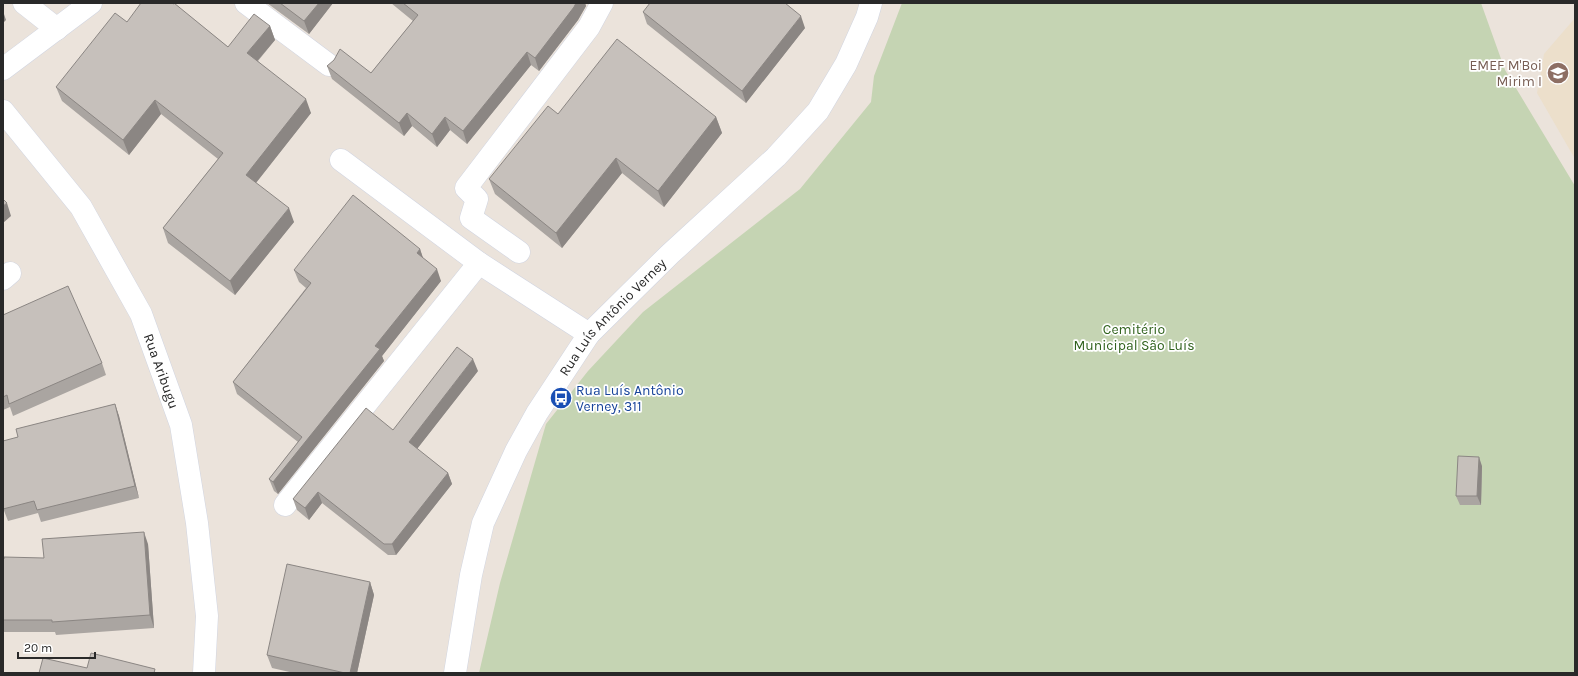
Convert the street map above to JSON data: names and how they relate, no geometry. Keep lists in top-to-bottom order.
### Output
{
  "streets": {
    "street": ["Rua Luís Antônio Verney", "Rua Aribugu"]
  },
  "parks": ["Cemitério Municipal São Luís"],
  "places": {
    "school or university": ["EMEF M'Boi Mirim I"],
    "bus stop": ["Rua Luís Antônio Verney, 311"]
  },
  "scale_bar": "20 m"
}
